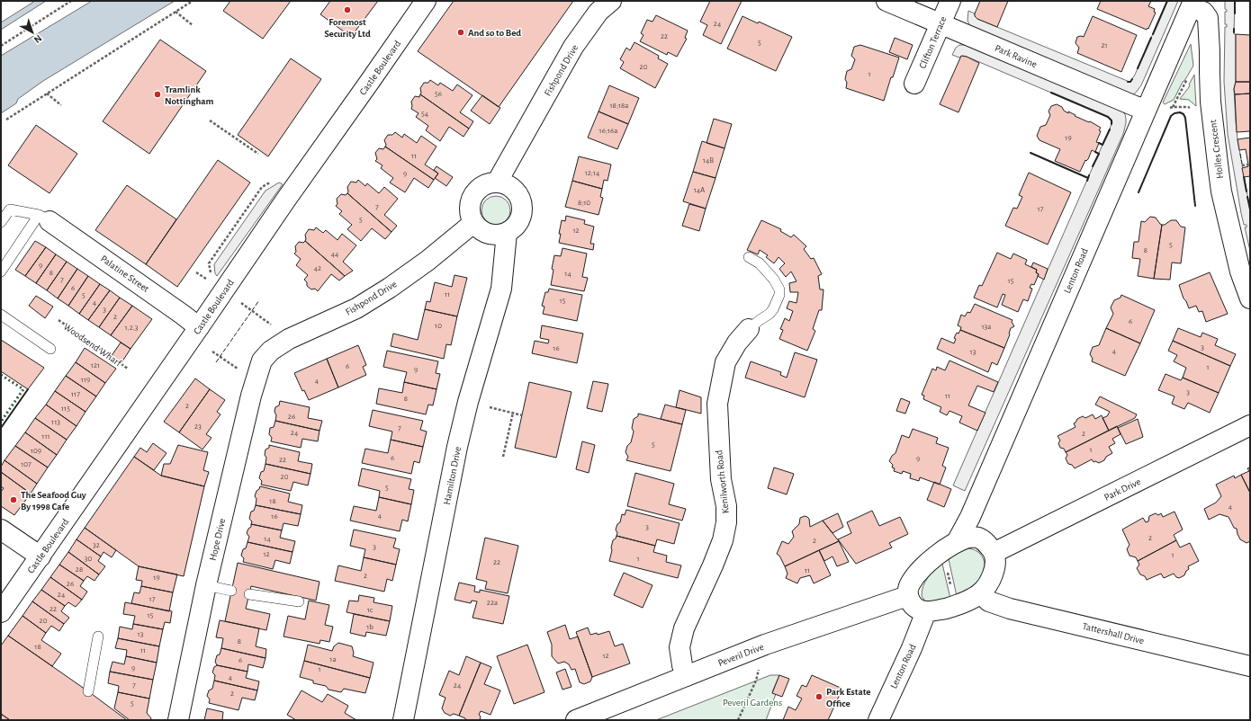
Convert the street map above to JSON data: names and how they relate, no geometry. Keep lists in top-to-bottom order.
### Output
{
  "streets": {
    "street": [
      "Clifton Terrace",
      "Park Ravine",
      "Castle Boulevard",
      "Fishpond Drive",
      "Holles Crescent",
      "Lenton Road",
      "Palatine Street",
      "Hamilton Drive",
      "Kenilworth Road",
      "Park Drive",
      "Hope Drive",
      "Tattershall Drive",
      "Peveril Drive"
    ],
    "path": ["Woodsend Wharf"]
  },
  "crossings": [
    ["Clifton Terrace", "Park Ravine"],
    ["Park Ravine", "Lenton Road"],
    ["Castle Boulevard", "Palatine Street"],
    ["Fishpond Drive", "Hamilton Drive"],
    ["Fishpond Drive", "Hope Drive"],
    ["Holles Crescent", "Lenton Road"],
    ["Lenton Road", "Park Drive"],
    ["Lenton Road", "Peveril Drive"],
    ["Kenilworth Road", "Peveril Drive"]
  ],
  "parks": ["Peveril Gardens"],
  "places": [
    "Foremost Security Ltd",
    "And so to Bed",
    "Tramlink Nottingham",
    "The Seafood Guy By 1998 Cafe",
    "Park Estate Office"
  ],
  "house_numbers": [
    "24",
    "22",
    "5",
    "21",
    "20",
    "1",
    "56",
    "18;18a",
    "54",
    "16;16a",
    "19",
    "11",
    "14B",
    "12;14",
    "9",
    "14A",
    "8;10",
    "7",
    "17",
    "5",
    "12",
    "5",
    "8",
    "44",
    "9",
    "42",
    "8",
    "14",
    "7",
    "15",
    "6",
    "11",
    "5",
    "15",
    "4",
    "3",
    "2",
    "6",
    "10",
    "13a",
    "1,2,3",
    "3",
    "16",
    "4",
    "13",
    "121",
    "6",
    "1",
    "9",
    "119",
    "4",
    "3",
    "117",
    "11",
    "8",
    "2",
    "115",
    "26",
    "113",
    "23",
    "7",
    "24",
    "2",
    "111",
    "5",
    "1",
    "109",
    "6",
    "9",
    "22",
    "107",
    "20",
    "5",
    "18",
    "4",
    "4",
    "16",
    "3",
    "2",
    "14",
    "2",
    "32",
    "3",
    "12",
    "1",
    "30",
    "1",
    "22",
    "28",
    "11",
    "2",
    "19",
    "26",
    "24",
    "17",
    "22a",
    "22",
    "1c",
    "15",
    "20",
    "1b",
    "13",
    "8",
    "18",
    "11",
    "12",
    "1a",
    "6",
    "9",
    "1",
    "4",
    "7",
    "24",
    "2",
    "5"
  ],
  "north": "bottom right"
}
